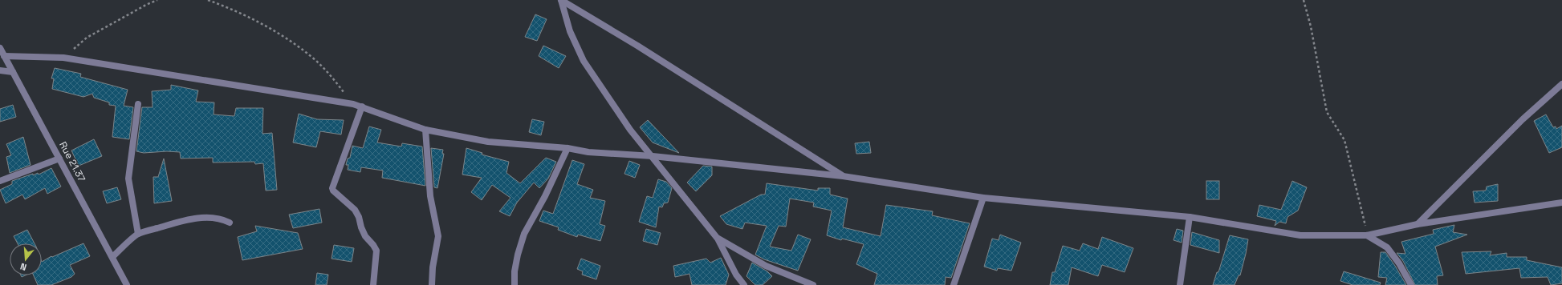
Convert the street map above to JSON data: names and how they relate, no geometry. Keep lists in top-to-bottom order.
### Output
{
  "streets": {
    "street": ["Rue 21.37"]
  },
  "north": "bottom"
}
